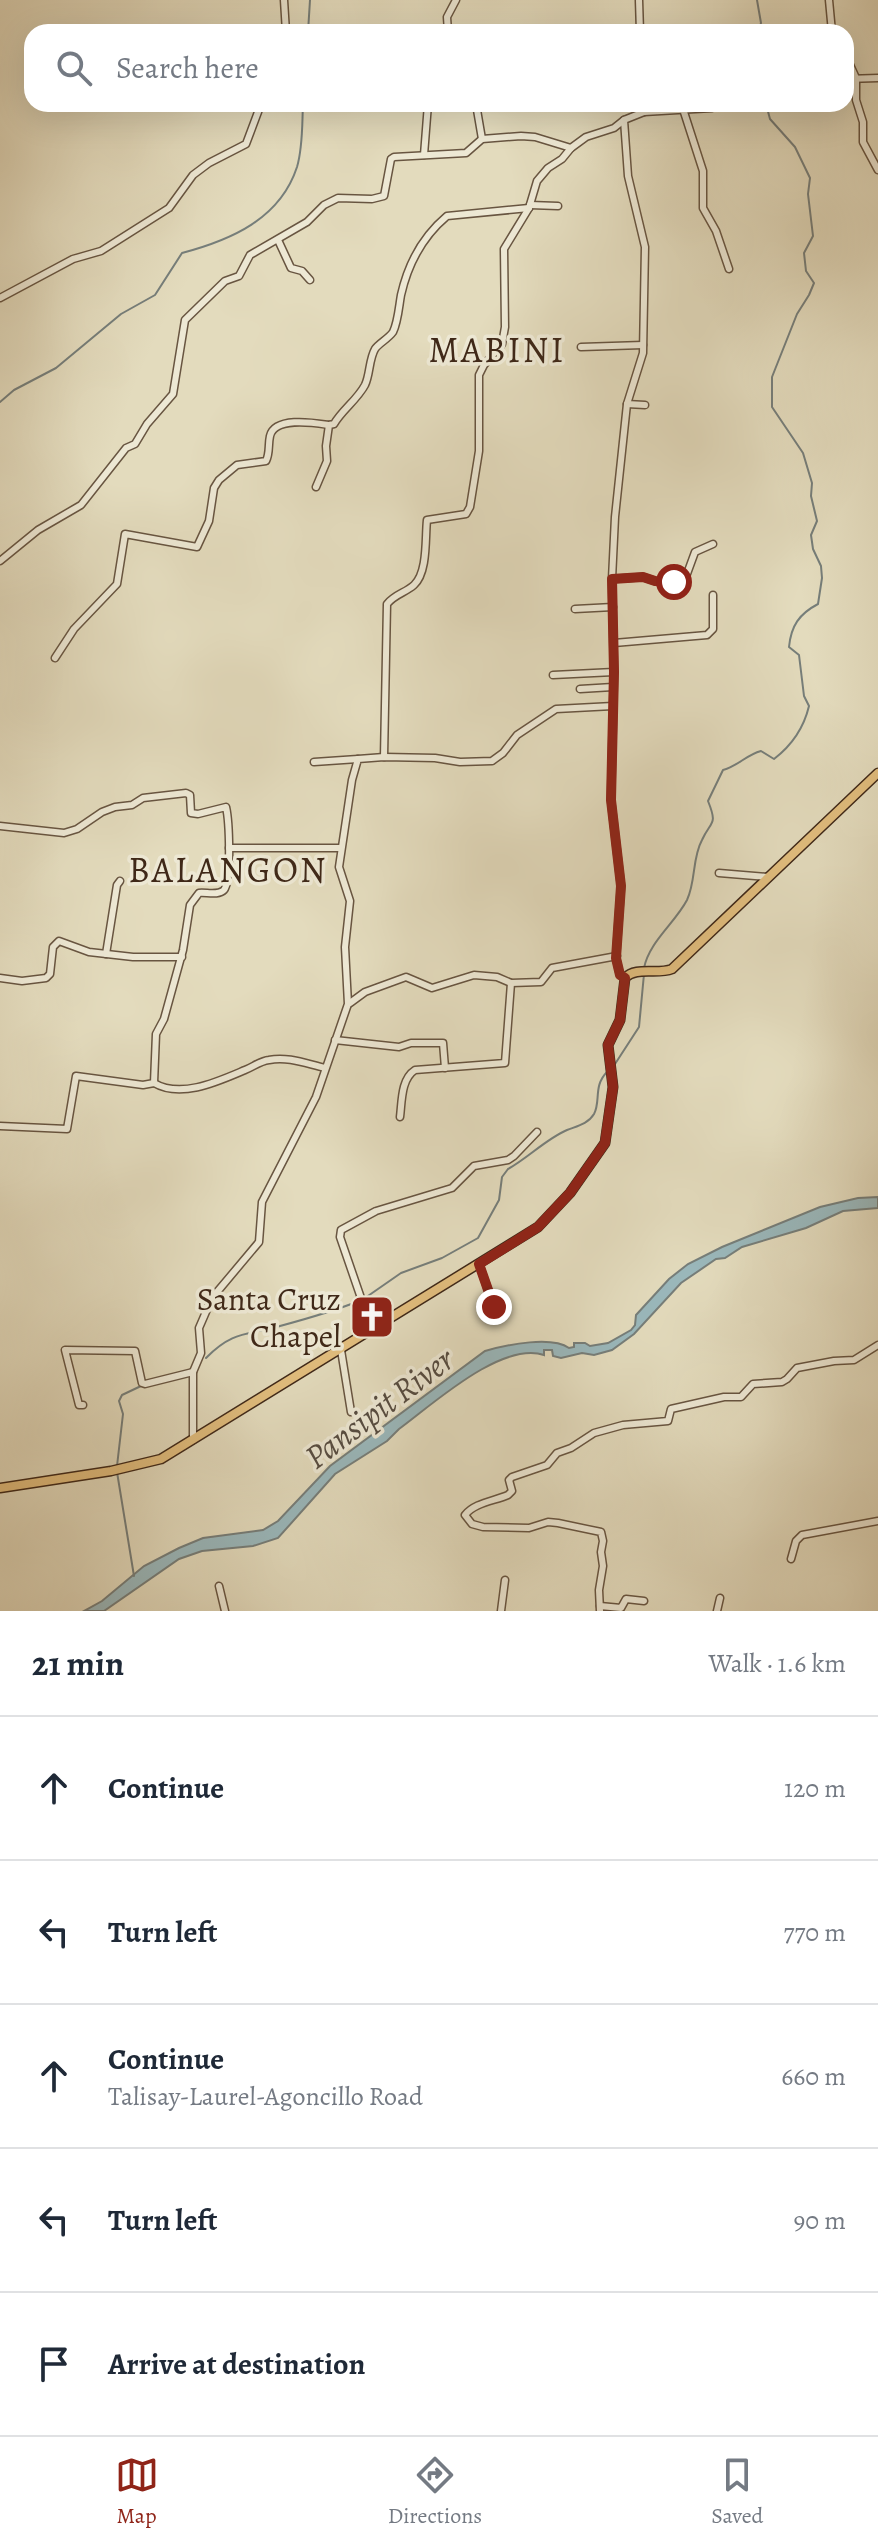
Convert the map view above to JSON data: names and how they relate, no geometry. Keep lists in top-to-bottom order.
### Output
{
  "districts": ["MABINI", "BALANGON"],
  "water": ["Pansipit River"],
  "places": {
    "church": ["Santa Cruz Chapel"]
  },
  "page": {
    "search": "Search here",
    "heading": ["21 min", "Walk · 1.6 km"],
    "list": [
      ["Continue", "120 m"],
      ["Turn left", "770 m"],
      ["Continue", "Talisay-Laurel-Agoncillo Road", "660 m"],
      ["Turn left", "90 m"],
      "Arrive at destination"
    ],
    "nav": ["Map", "Directions", "Saved"]
  }
}
